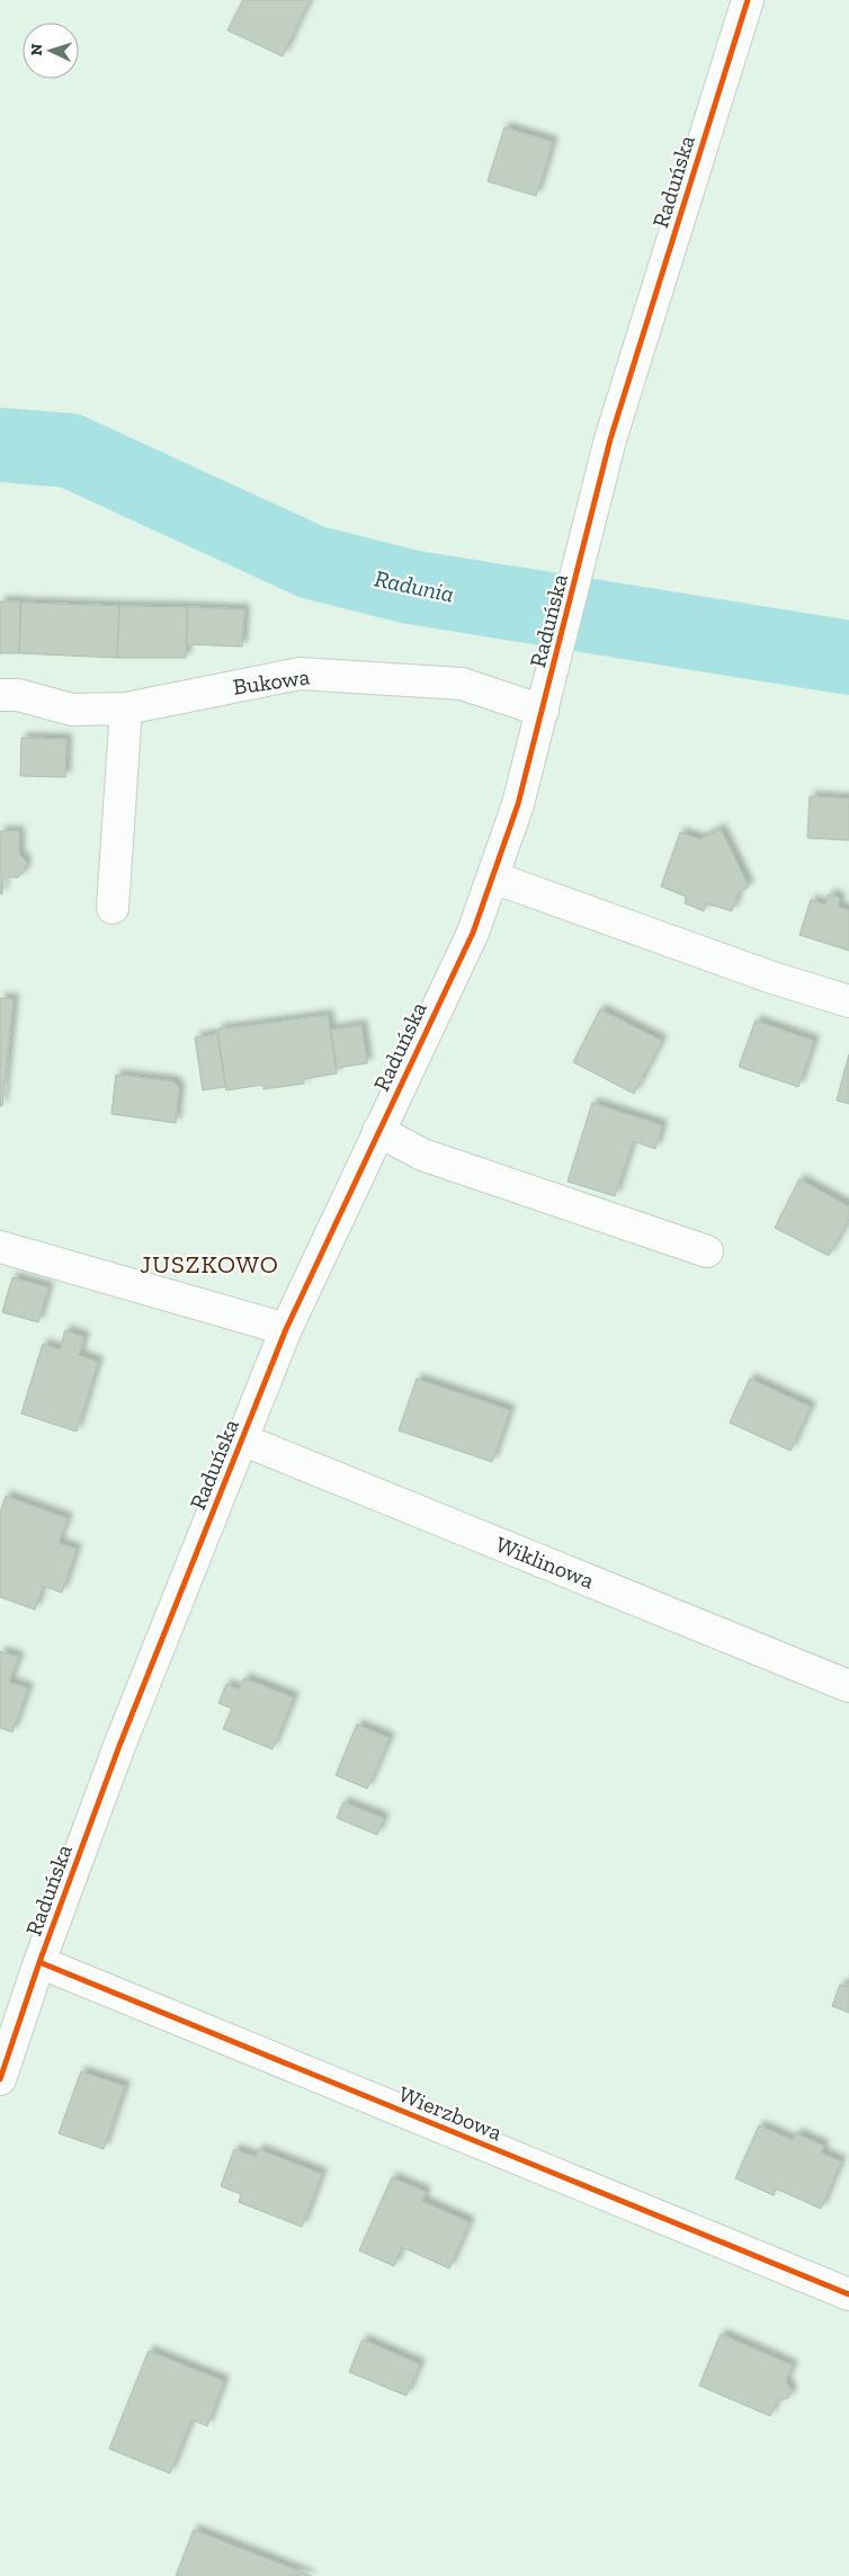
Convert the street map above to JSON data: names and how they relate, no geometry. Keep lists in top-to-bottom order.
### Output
{
  "streets": {
    "street": [
      "Raduńska",
      "Bukowa",
      "Wiklinowa",
      "Wierzbowa"
    ]
  },
  "crossings": [
    ["Raduńska", "Bukowa"],
    ["Raduńska", "Wiklinowa"],
    ["Raduńska", "Wierzbowa"]
  ],
  "districts": ["JUSZKOWO"],
  "water": ["Radunia"],
  "north": "left"
}
